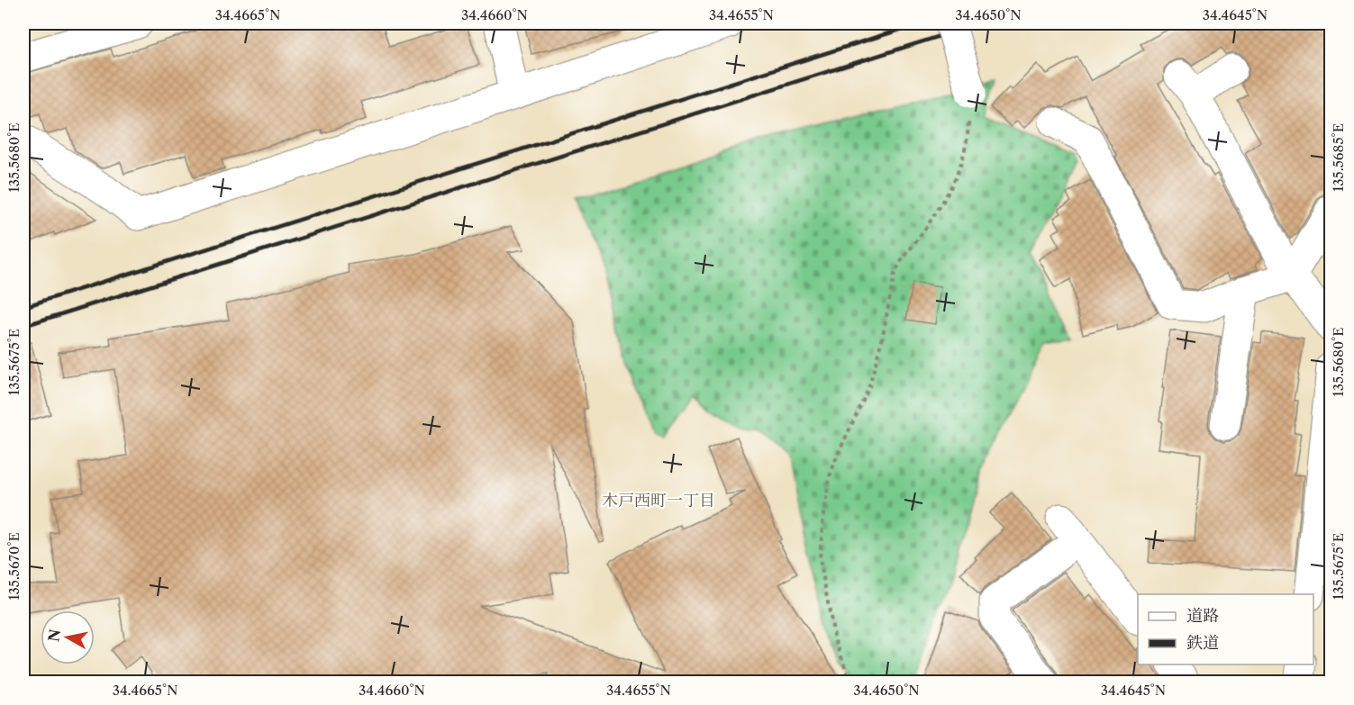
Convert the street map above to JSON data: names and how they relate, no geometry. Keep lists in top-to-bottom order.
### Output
{
  "districts": ["木戸西町一丁目"],
  "legend": ["道路", "鉄道"],
  "north": "left",
  "coordinates": [
    "34.4665°N",
    "34.4660°N",
    "34.4655°N",
    "34.4650°N",
    "34.4645°N",
    "135.5680°E",
    "135.5685°E",
    "135.5675°E",
    "135.5670°E"
  ]
}
